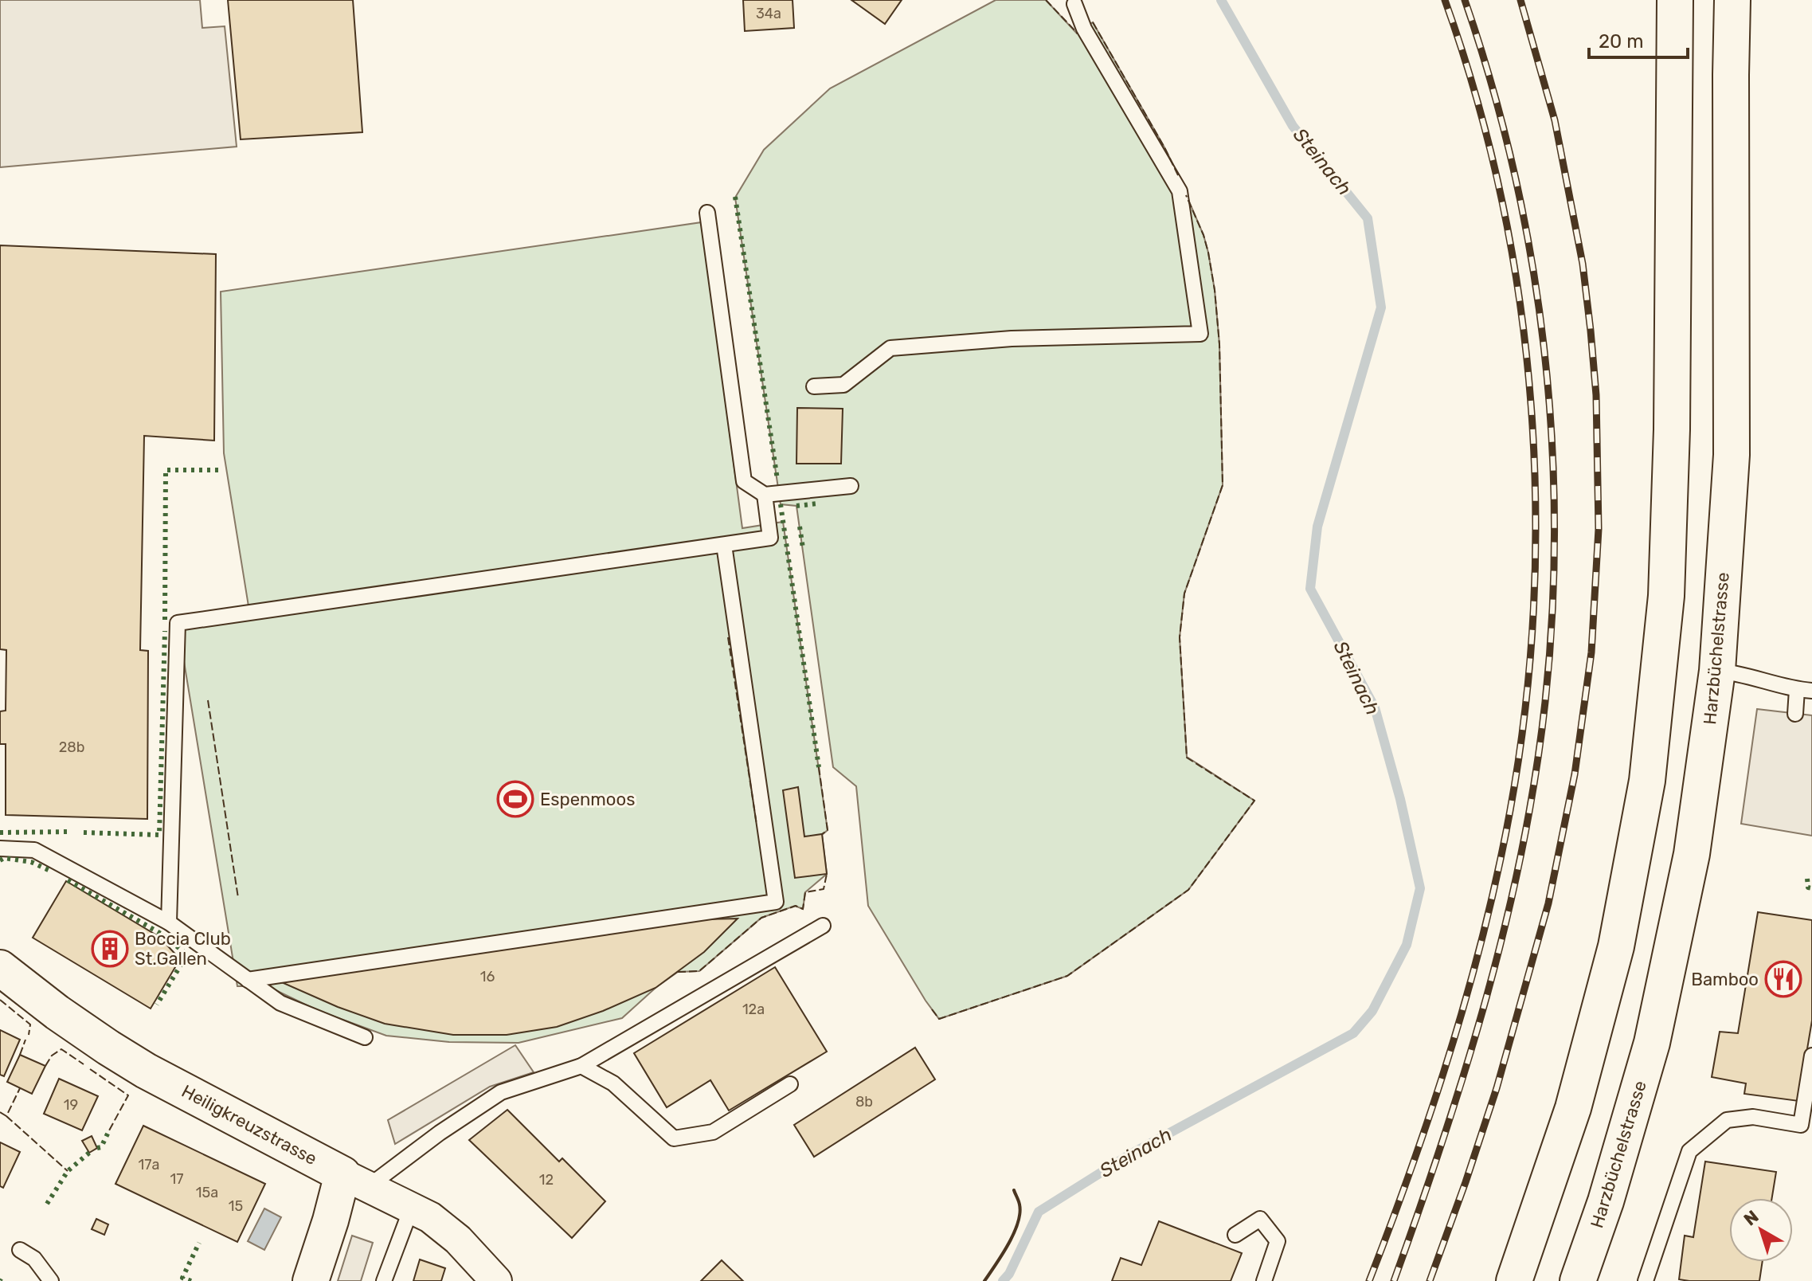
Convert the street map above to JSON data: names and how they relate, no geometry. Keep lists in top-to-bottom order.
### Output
{
  "streets": {
    "main road": ["Harzbüchelstrasse", "Heiligkreuzstrasse"]
  },
  "water": ["Steinach"],
  "places": {
    "sports": ["Espenmoos"],
    "building": ["Boccia Club St.Gallen"],
    "restaurant": ["Bamboo"]
  },
  "house_numbers": [
    "34a",
    "28b",
    "16",
    "12a",
    "8b",
    "19",
    "17a",
    "17",
    "12",
    "15a",
    "15"
  ],
  "scale_bar": "20 m",
  "north": "top left"
}
